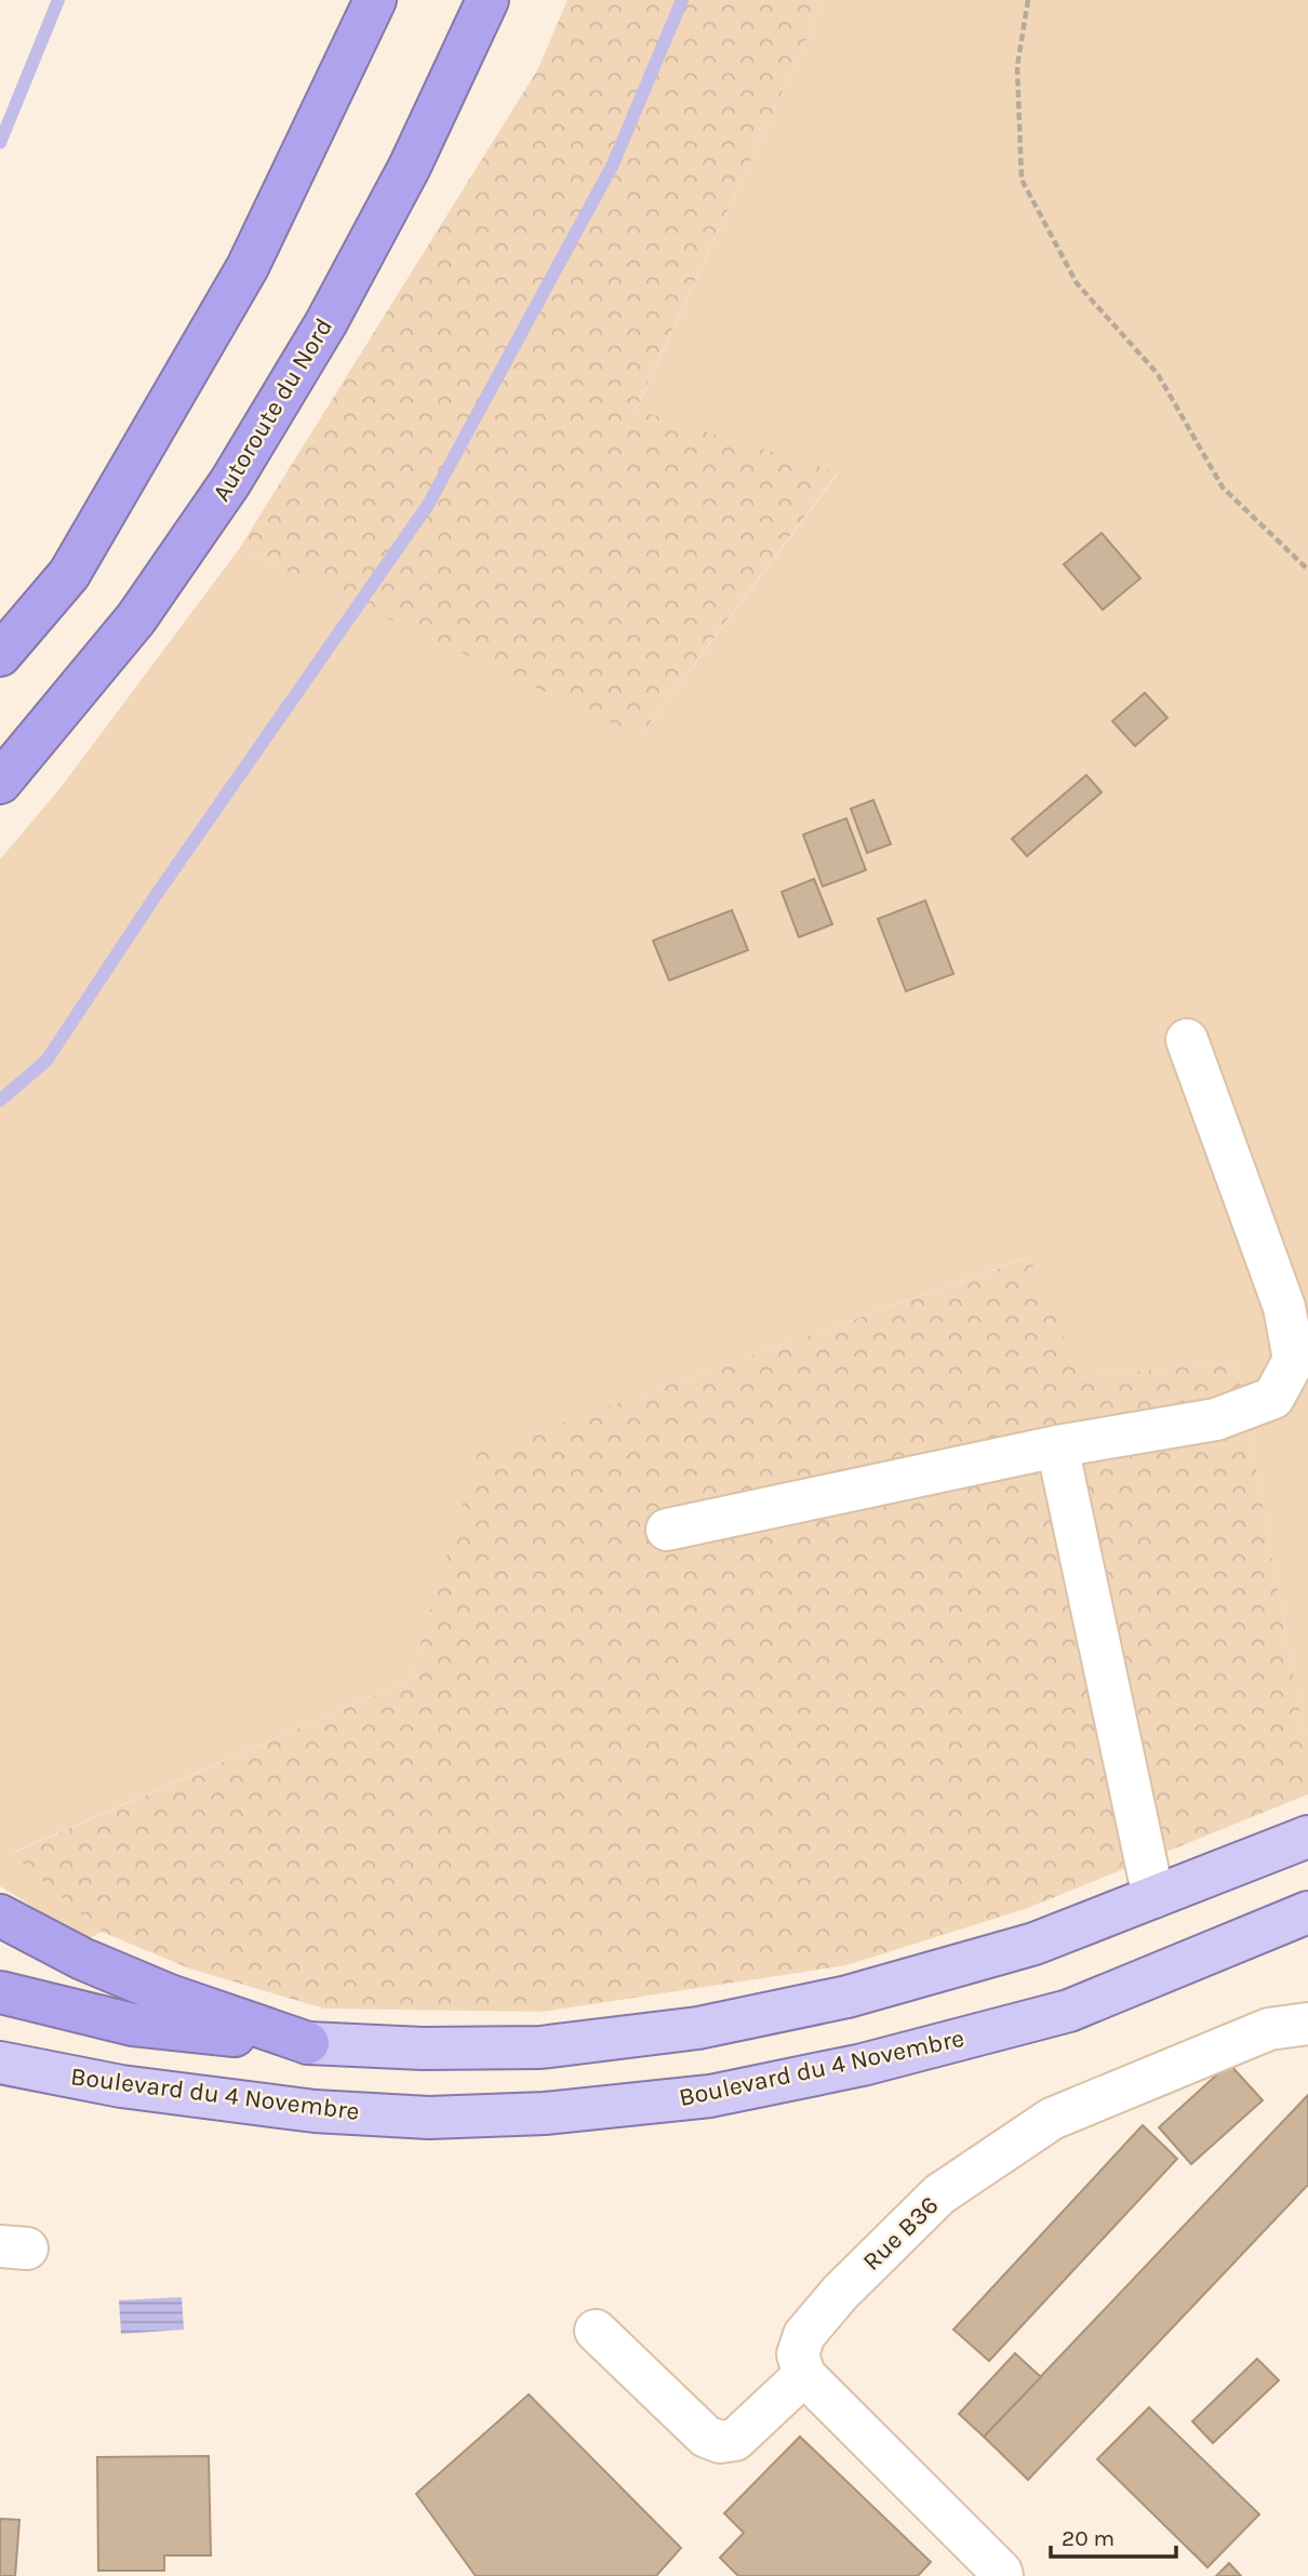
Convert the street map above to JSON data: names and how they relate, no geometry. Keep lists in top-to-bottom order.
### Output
{
  "streets": {
    "highway": ["Autoroute du Nord"],
    "main road": ["Boulevard du 4 Novembre"],
    "street": ["Rue B36"]
  },
  "scale_bar": "20 m"
}
